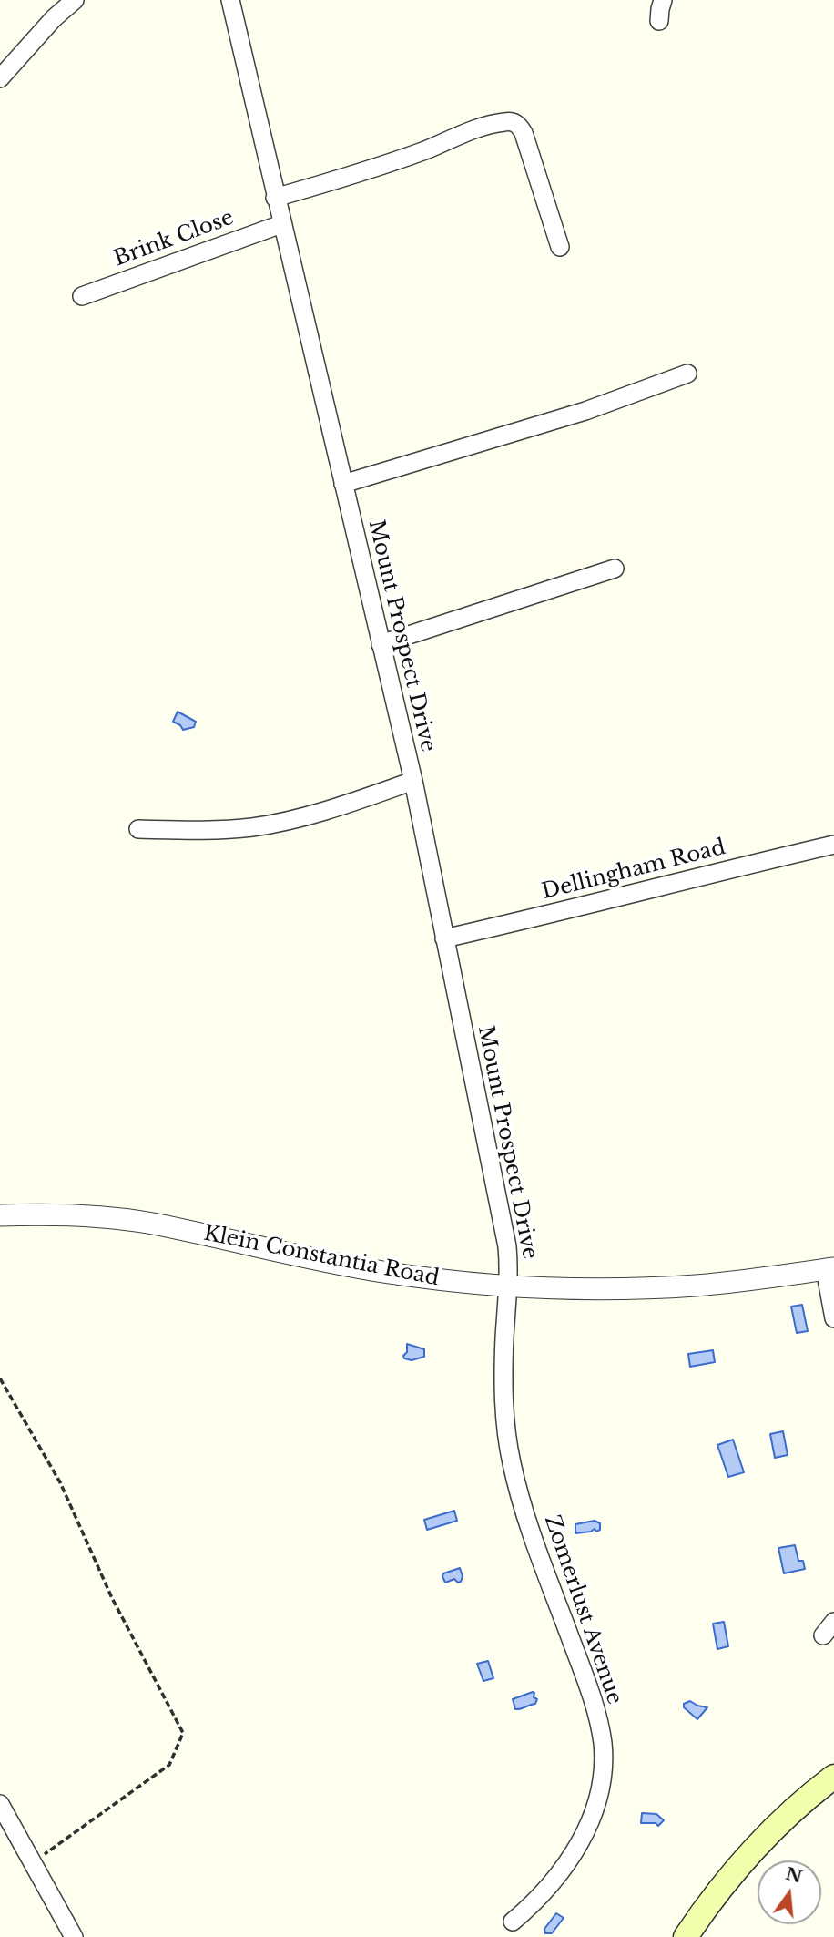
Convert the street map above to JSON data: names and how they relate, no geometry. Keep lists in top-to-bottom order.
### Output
{
  "streets": {
    "street": [
      "Brink Close",
      "Mount Prospect Drive",
      "Dellingham Road",
      "Klein Constantia Road",
      "Zomerlust Avenue"
    ]
  },
  "crossings": [
    ["Brink Close", "Mount Prospect Drive"],
    ["Mount Prospect Drive", "Dellingham Road"],
    ["Mount Prospect Drive", "Klein Constantia Road"],
    ["Mount Prospect Drive", "Zomerlust Avenue"],
    ["Klein Constantia Road", "Zomerlust Avenue"]
  ],
  "north": "top"
}
